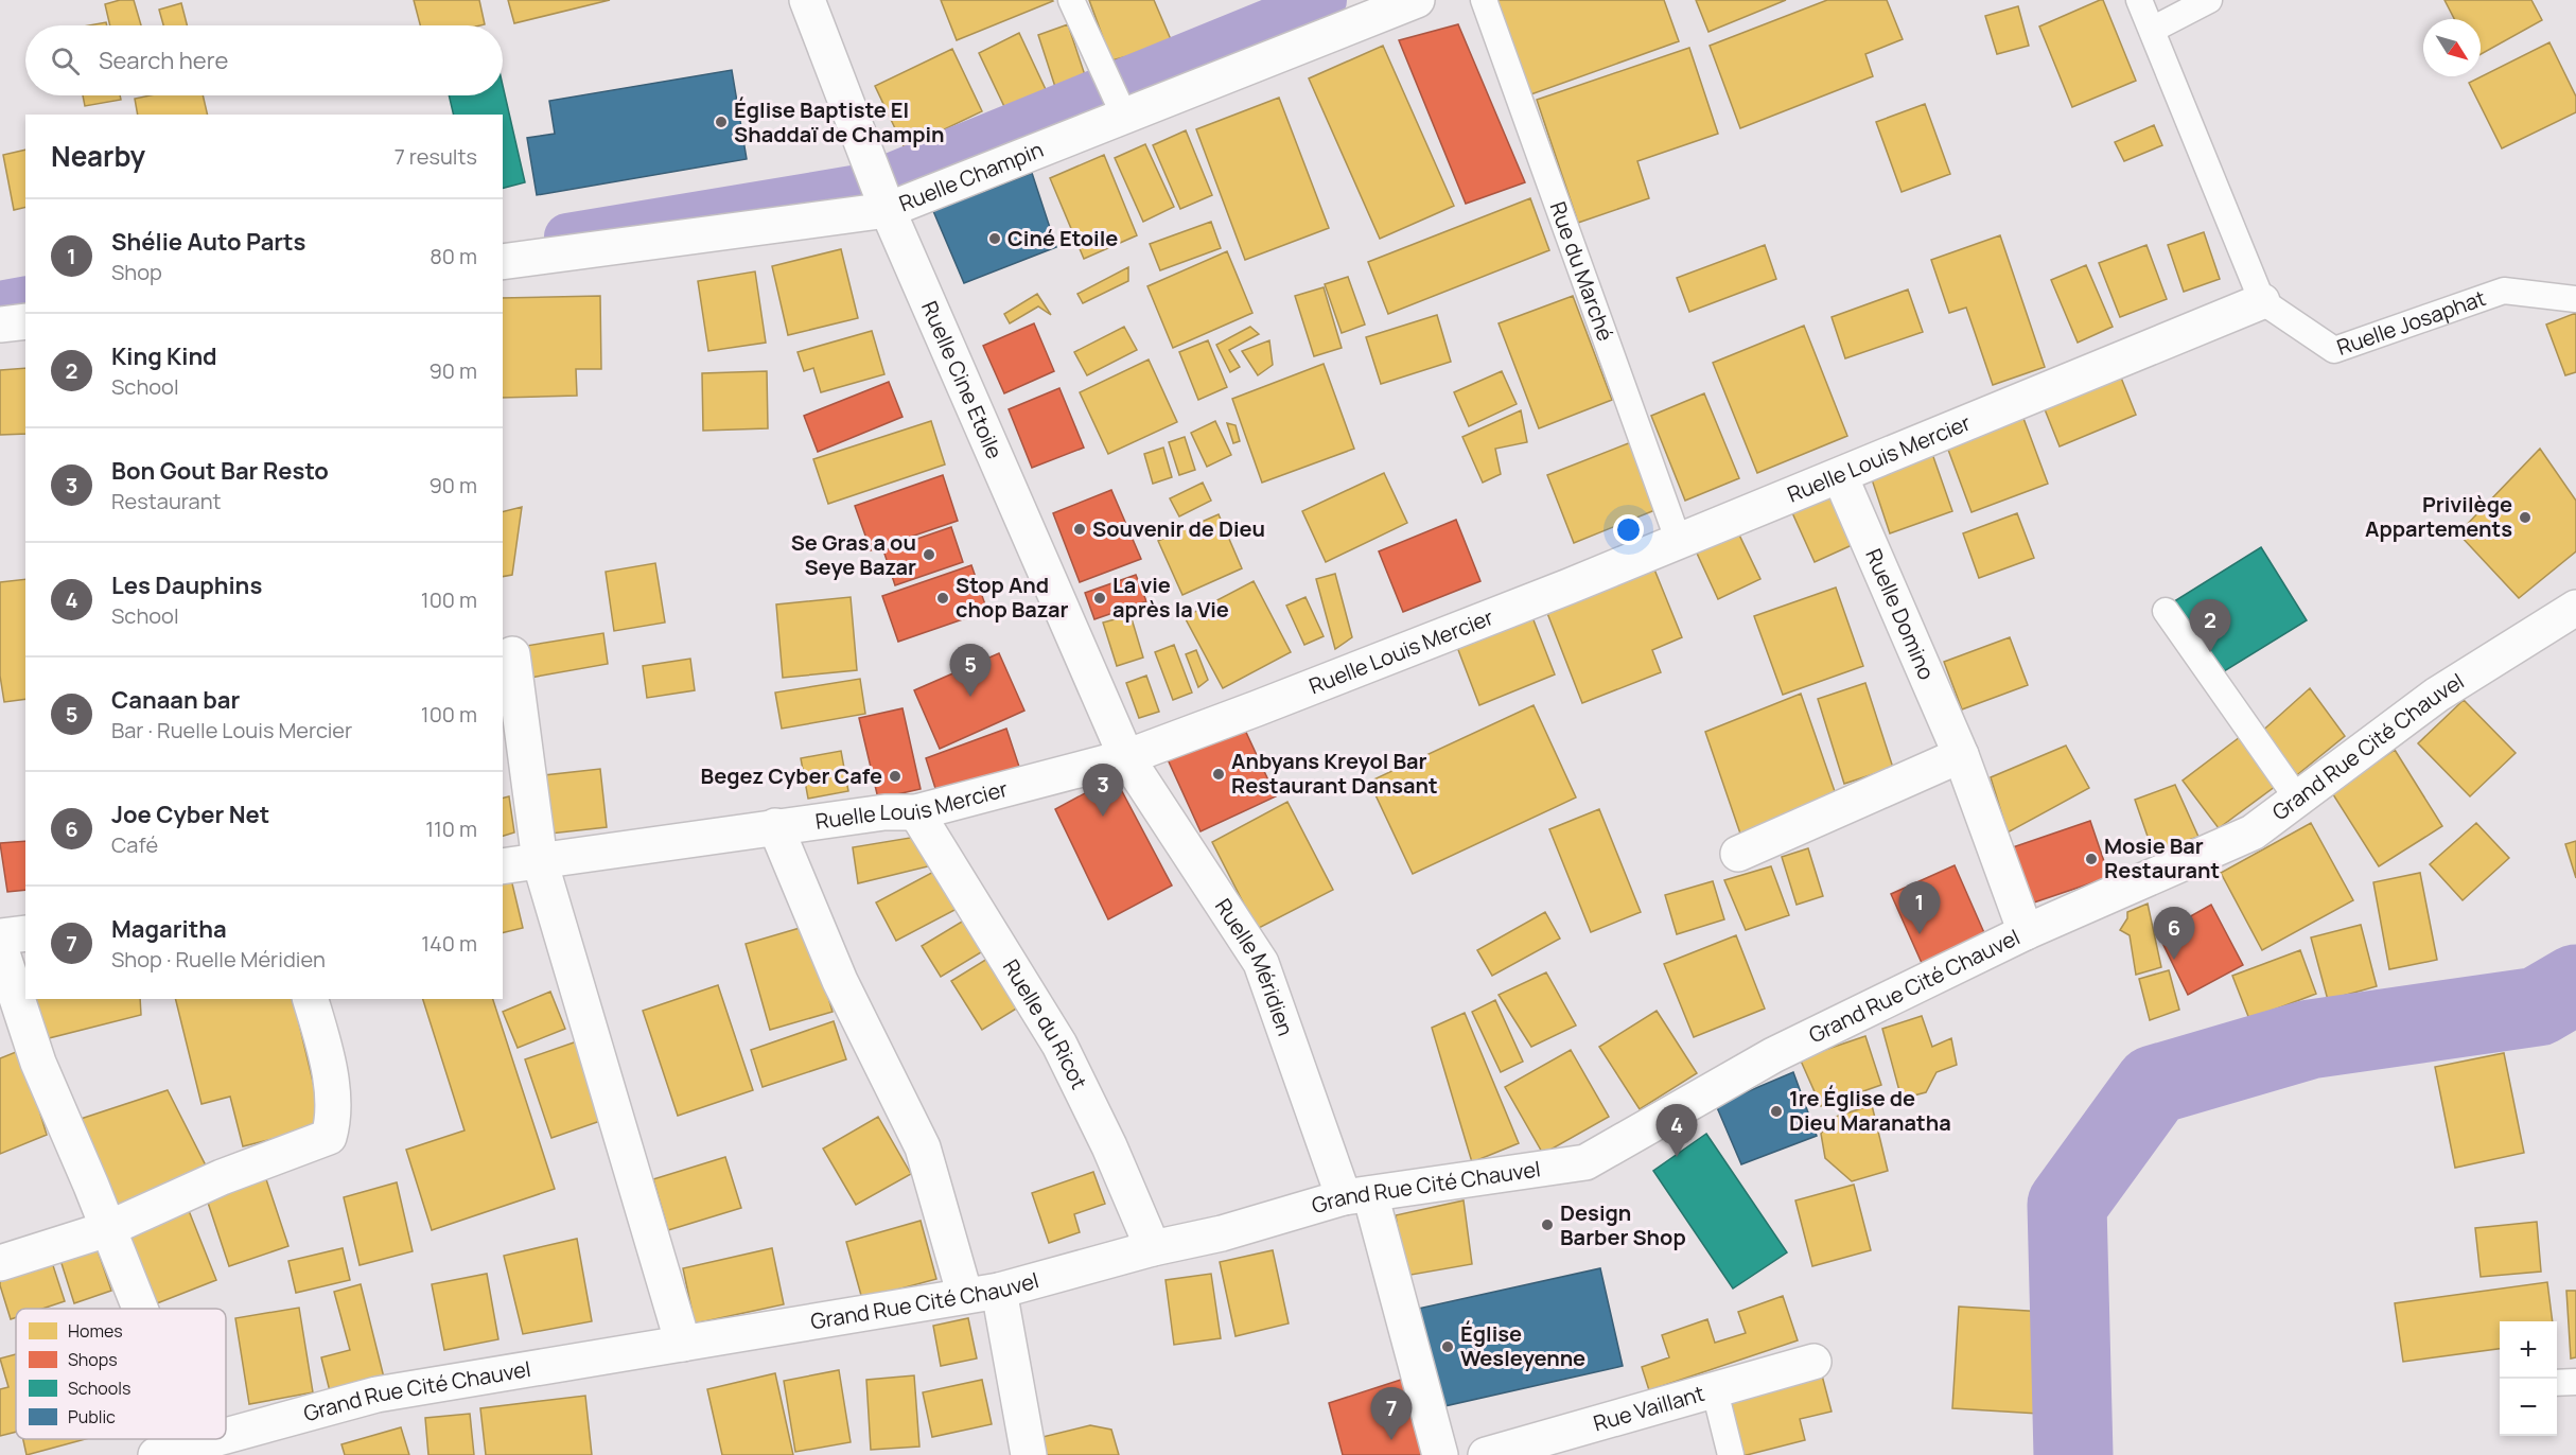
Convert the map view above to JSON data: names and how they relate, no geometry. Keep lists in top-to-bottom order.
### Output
{
  "streets": {
    "street": [
      "Ruelle Champin",
      "Ruelle Cine Etoile",
      "Ruelle Louis Mercier",
      "Ruelle Domino",
      "Grand Rue Cité Chauvel",
      "Ruelle Méridien",
      "Ruelle du Ricot",
      "Rue Vaillant"
    ],
    "lane": ["Rue du Marché", "Ruelle Josaphat"]
  },
  "crossings": [
    ["Ruelle Champin", "Ruelle Cine Etoile"],
    ["Rue du Marché", "Ruelle Louis Mercier"],
    ["Ruelle Josaphat", "Ruelle Louis Mercier"],
    ["Ruelle Cine Etoile", "Ruelle Louis Mercier"],
    ["Ruelle Cine Etoile", "Ruelle Méridien"],
    ["Ruelle Louis Mercier", "Ruelle Domino"],
    ["Ruelle Louis Mercier", "Ruelle Méridien"],
    ["Ruelle Louis Mercier", "Ruelle du Ricot"],
    ["Ruelle Domino", "Grand Rue Cité Chauvel"],
    ["Grand Rue Cité Chauvel", "Ruelle Méridien"],
    ["Grand Rue Cité Chauvel", "Ruelle du Ricot"]
  ],
  "places": [
    "Église Baptiste El Shaddaï de Champin",
    "Ciné Etoile",
    "Privilège Appartements",
    "Souvenir de Dieu",
    "Se Gras a ou Seye Bazar",
    "Stop And chop Bazar",
    "La vie après la Vie",
    "Anbyans Kreyol Bar Restaurant Dansant",
    "Begez Cyber Cafe",
    "Mosie Bar Restaurant",
    "1re Église de Dieu Maranatha",
    "Design Barber Shop",
    "Église Wesleyenne"
  ],
  "legend": [
    "Homes",
    "Shops",
    "Schools",
    "Public"
  ],
  "north": "bottom right",
  "page": {
    "search": "Search here",
    "heading": ["Nearby", "7 results"],
    "list": [
      {
        "mark": "1",
        "name": "Shélie Auto Parts",
        "note": "Shop",
        "value": "80 m"
      },
      {
        "mark": "2",
        "name": "King Kind",
        "note": "School",
        "value": "90 m"
      },
      {
        "mark": "3",
        "name": "Bon Gout Bar Resto",
        "note": "Restaurant",
        "value": "90 m"
      },
      {
        "mark": "4",
        "name": "Les Dauphins",
        "note": "School",
        "value": "100 m"
      },
      {
        "mark": "5",
        "name": "Canaan bar",
        "note": "Bar · Ruelle Louis Mercier",
        "value": "100 m"
      },
      {
        "mark": "6",
        "name": "Joe Cyber Net",
        "note": "Café",
        "value": "110 m"
      },
      {
        "mark": "7",
        "name": "Magaritha",
        "note": "Shop · Ruelle Méridien",
        "value": "140 m"
      }
    ],
    "pins": [
      "2",
      "5",
      "3",
      "1",
      "6",
      "4",
      "7"
    ],
    "map_buttons": ["+", "−"]
  }
}
